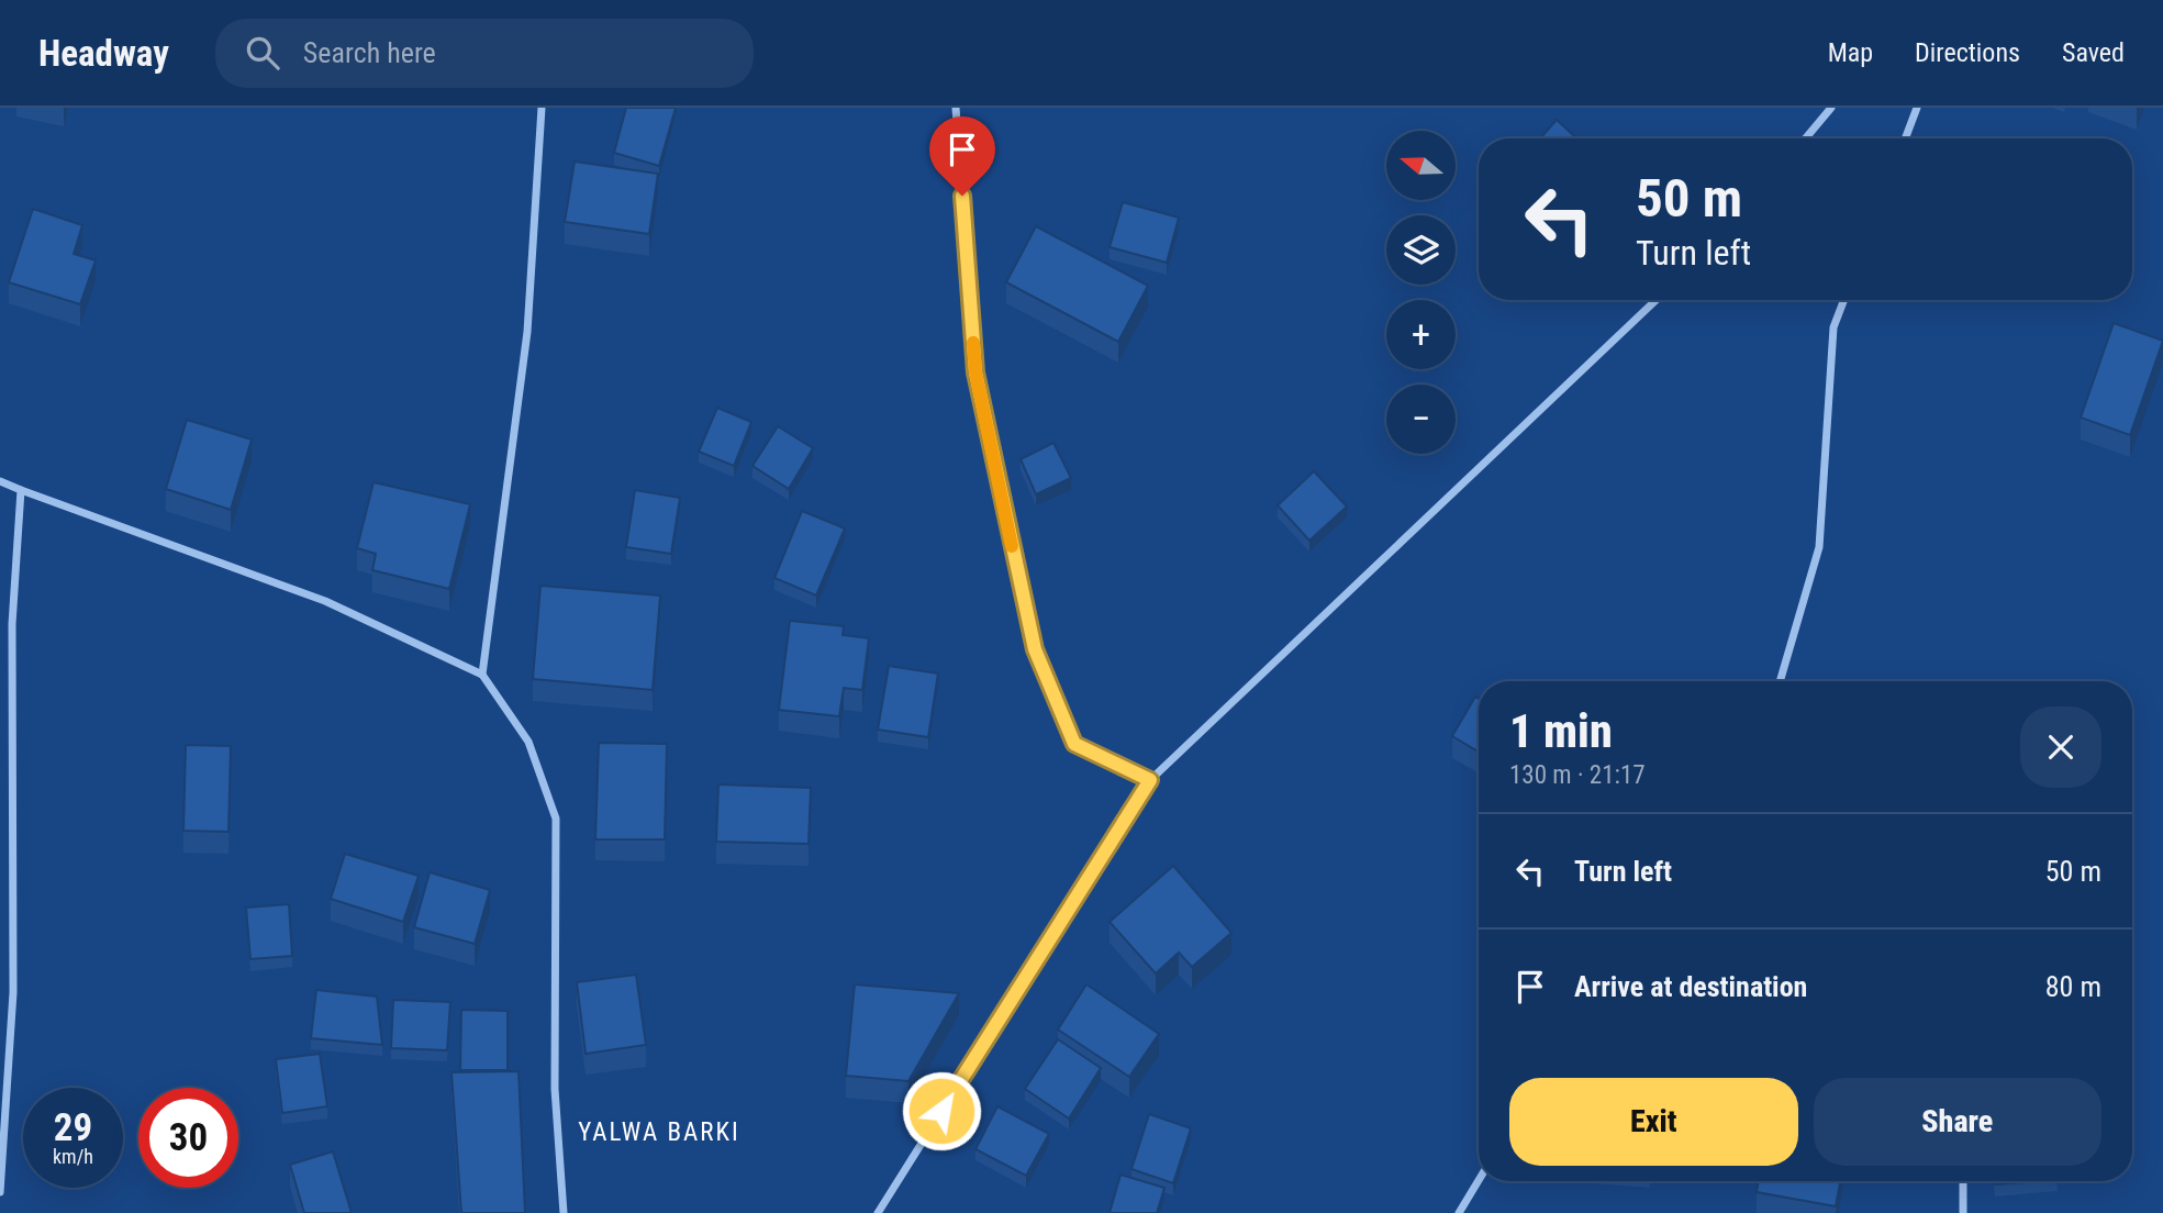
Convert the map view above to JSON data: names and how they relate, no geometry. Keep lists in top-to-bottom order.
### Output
{
  "districts": ["YALWA BARKI"],
  "north": "left",
  "page": {
    "header": "Headway",
    "search": "Search here",
    "nav": ["Map", "Directions", "Saved"],
    "map_buttons": ["+", "−"],
    "turn": ["50 m", "Turn left"],
    "heading": ["1 min", "130 m · 21:17"],
    "list": [
      {
        "name": "Turn left",
        "value": "50 m"
      },
      {
        "name": "Arrive at destination",
        "value": "80 m"
      }
    ],
    "buttons": ["Exit", "Share"],
    "speed": "29 km/h",
    "limit": "30"
  }
}
